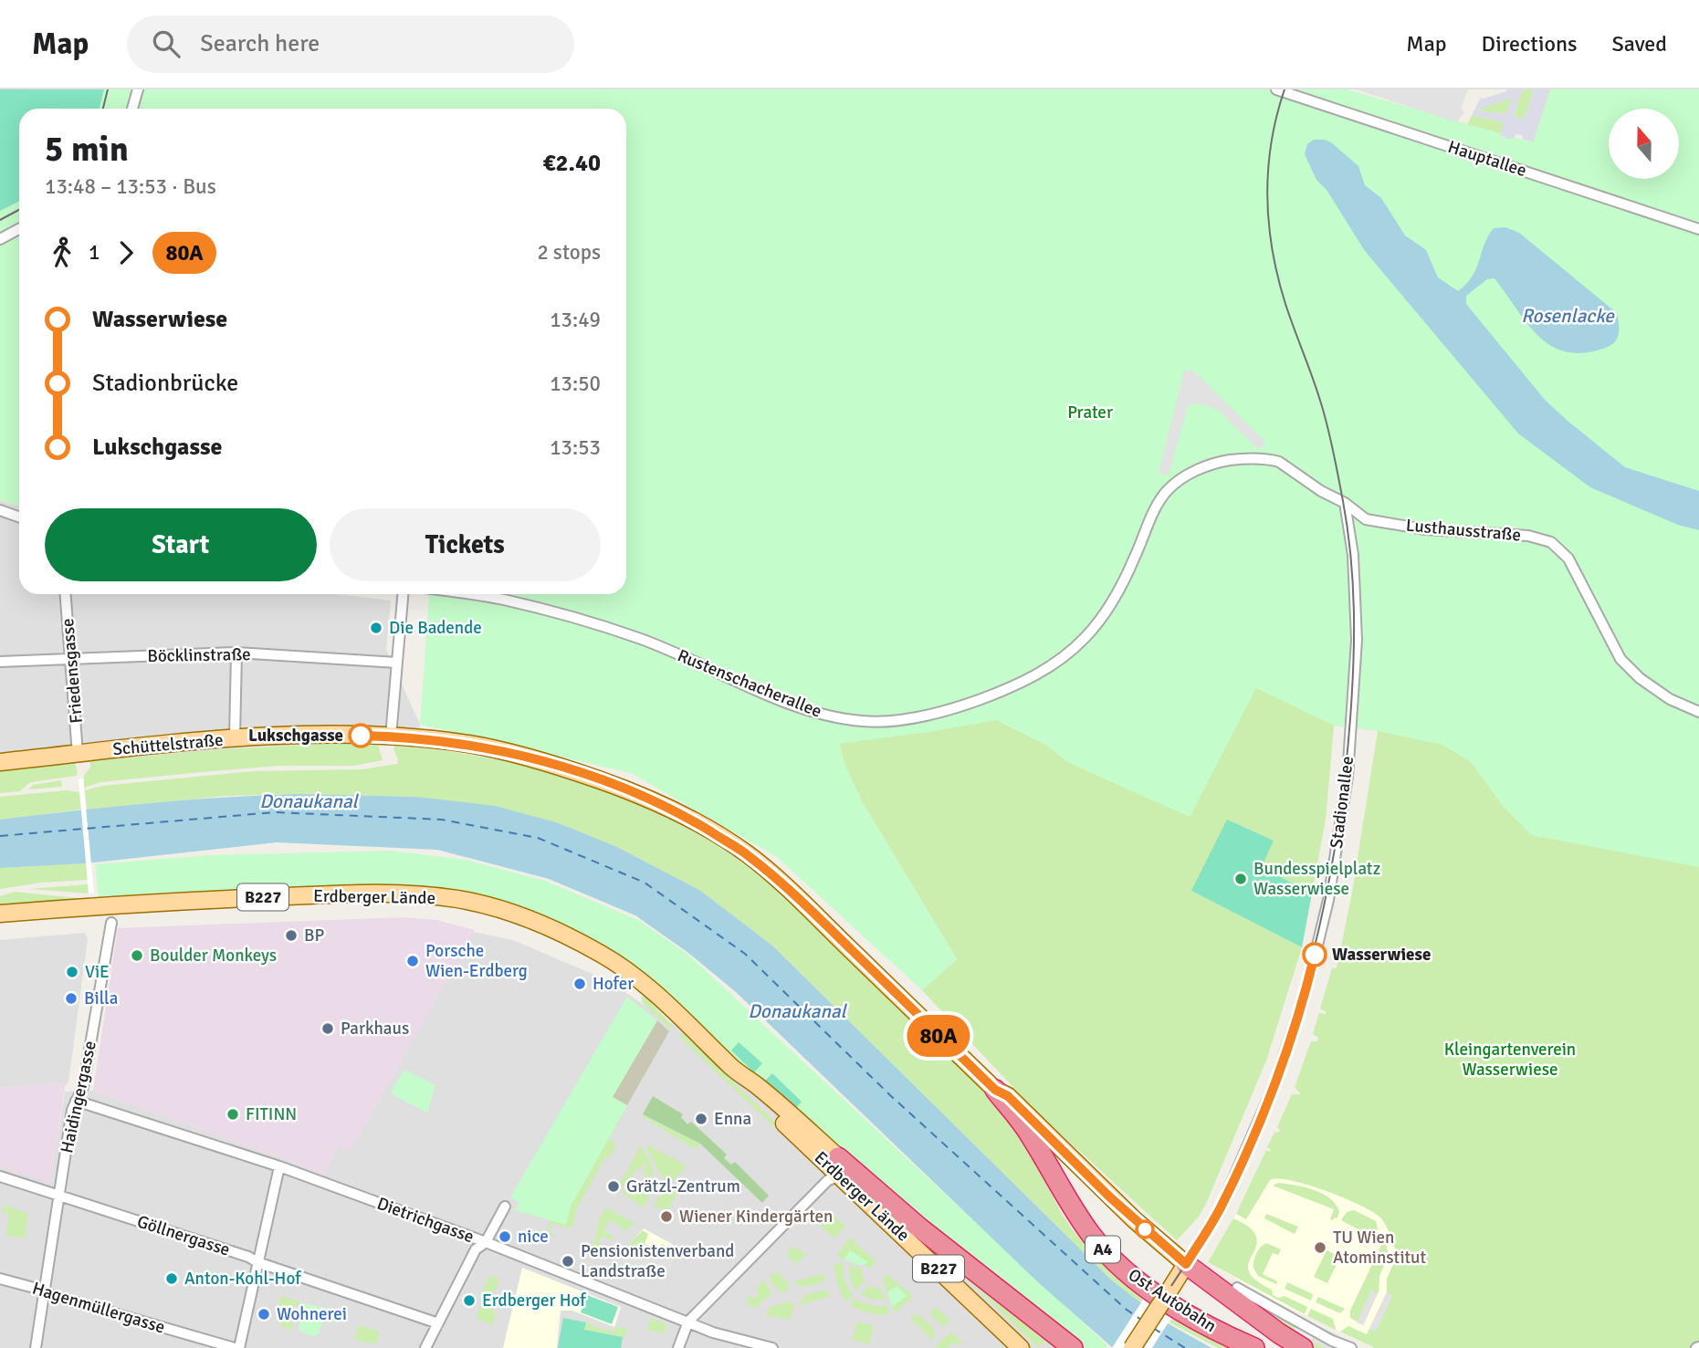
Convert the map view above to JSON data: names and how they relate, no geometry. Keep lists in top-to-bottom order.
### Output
{
  "streets": {
    "highway": ["A4", "Ost Autobahn"],
    "main road": ["Schüttelstraße", "B227", "Erdberger Lände"],
    "street": [
      "Hauptallee",
      "Lusthausstraße",
      "Böcklinstraße",
      "Friedensgasse",
      "Rustenschacherallee",
      "Stadionallee",
      "Haidingergasse",
      "Dietrichgasse",
      "Göllnergasse",
      "Hagenmüllergasse"
    ]
  },
  "crossings": [
    ["Lusthausstraße", "Rustenschacherallee"],
    ["Lusthausstraße", "Stadionallee"],
    ["Böcklinstraße", "Friedensgasse"],
    ["Friedensgasse", "Schüttelstraße"],
    ["Schüttelstraße", "Stadionallee"],
    ["Schüttelstraße", "Ost Autobahn"],
    ["Haidingergasse", "Dietrichgasse"],
    ["Haidingergasse", "Göllnergasse"],
    ["Haidingergasse", "Hagenmüllergasse"]
  ],
  "water": ["Rosenlacke", "Donaukanal"],
  "parks": ["Prater", "Kleingartenverein Wasserwiese"],
  "places": [
    "Die Badende",
    "Lukschgasse",
    "Bundesspielplatz Wasserwiese",
    "BP",
    "Wasserwiese",
    "Boulder Monkeys",
    "Porsche Wien-Erdberg",
    "ViE",
    "Hofer",
    "Billa",
    "Parkhaus",
    "FITINN",
    "Enna",
    "Grätzl-Zentrum",
    "Wiener Kindergärten",
    "nice",
    "TU Wien Atominstitut",
    "Pensionistenverband Landstraße",
    "Anton-Kohl-Hof",
    "Erdberger Hof",
    "Wohnerei"
  ],
  "lines": ["bus line 80A"],
  "north": "top",
  "page": {
    "header": "Map",
    "search": "Search here",
    "nav": ["Map", "Directions", "Saved"],
    "on_map": "80A",
    "heading": ["5 min", "13:48 – 13:53 · Bus", "€2.40"],
    "legs": ["1", "80A", "2 stops"],
    "list": [
      {
        "name": "Wasserwiese",
        "value": "13:49"
      },
      {
        "name": "Stadionbrücke",
        "value": "13:50"
      },
      {
        "name": "Lukschgasse",
        "value": "13:53"
      }
    ],
    "buttons": ["Start", "Tickets"]
  }
}
